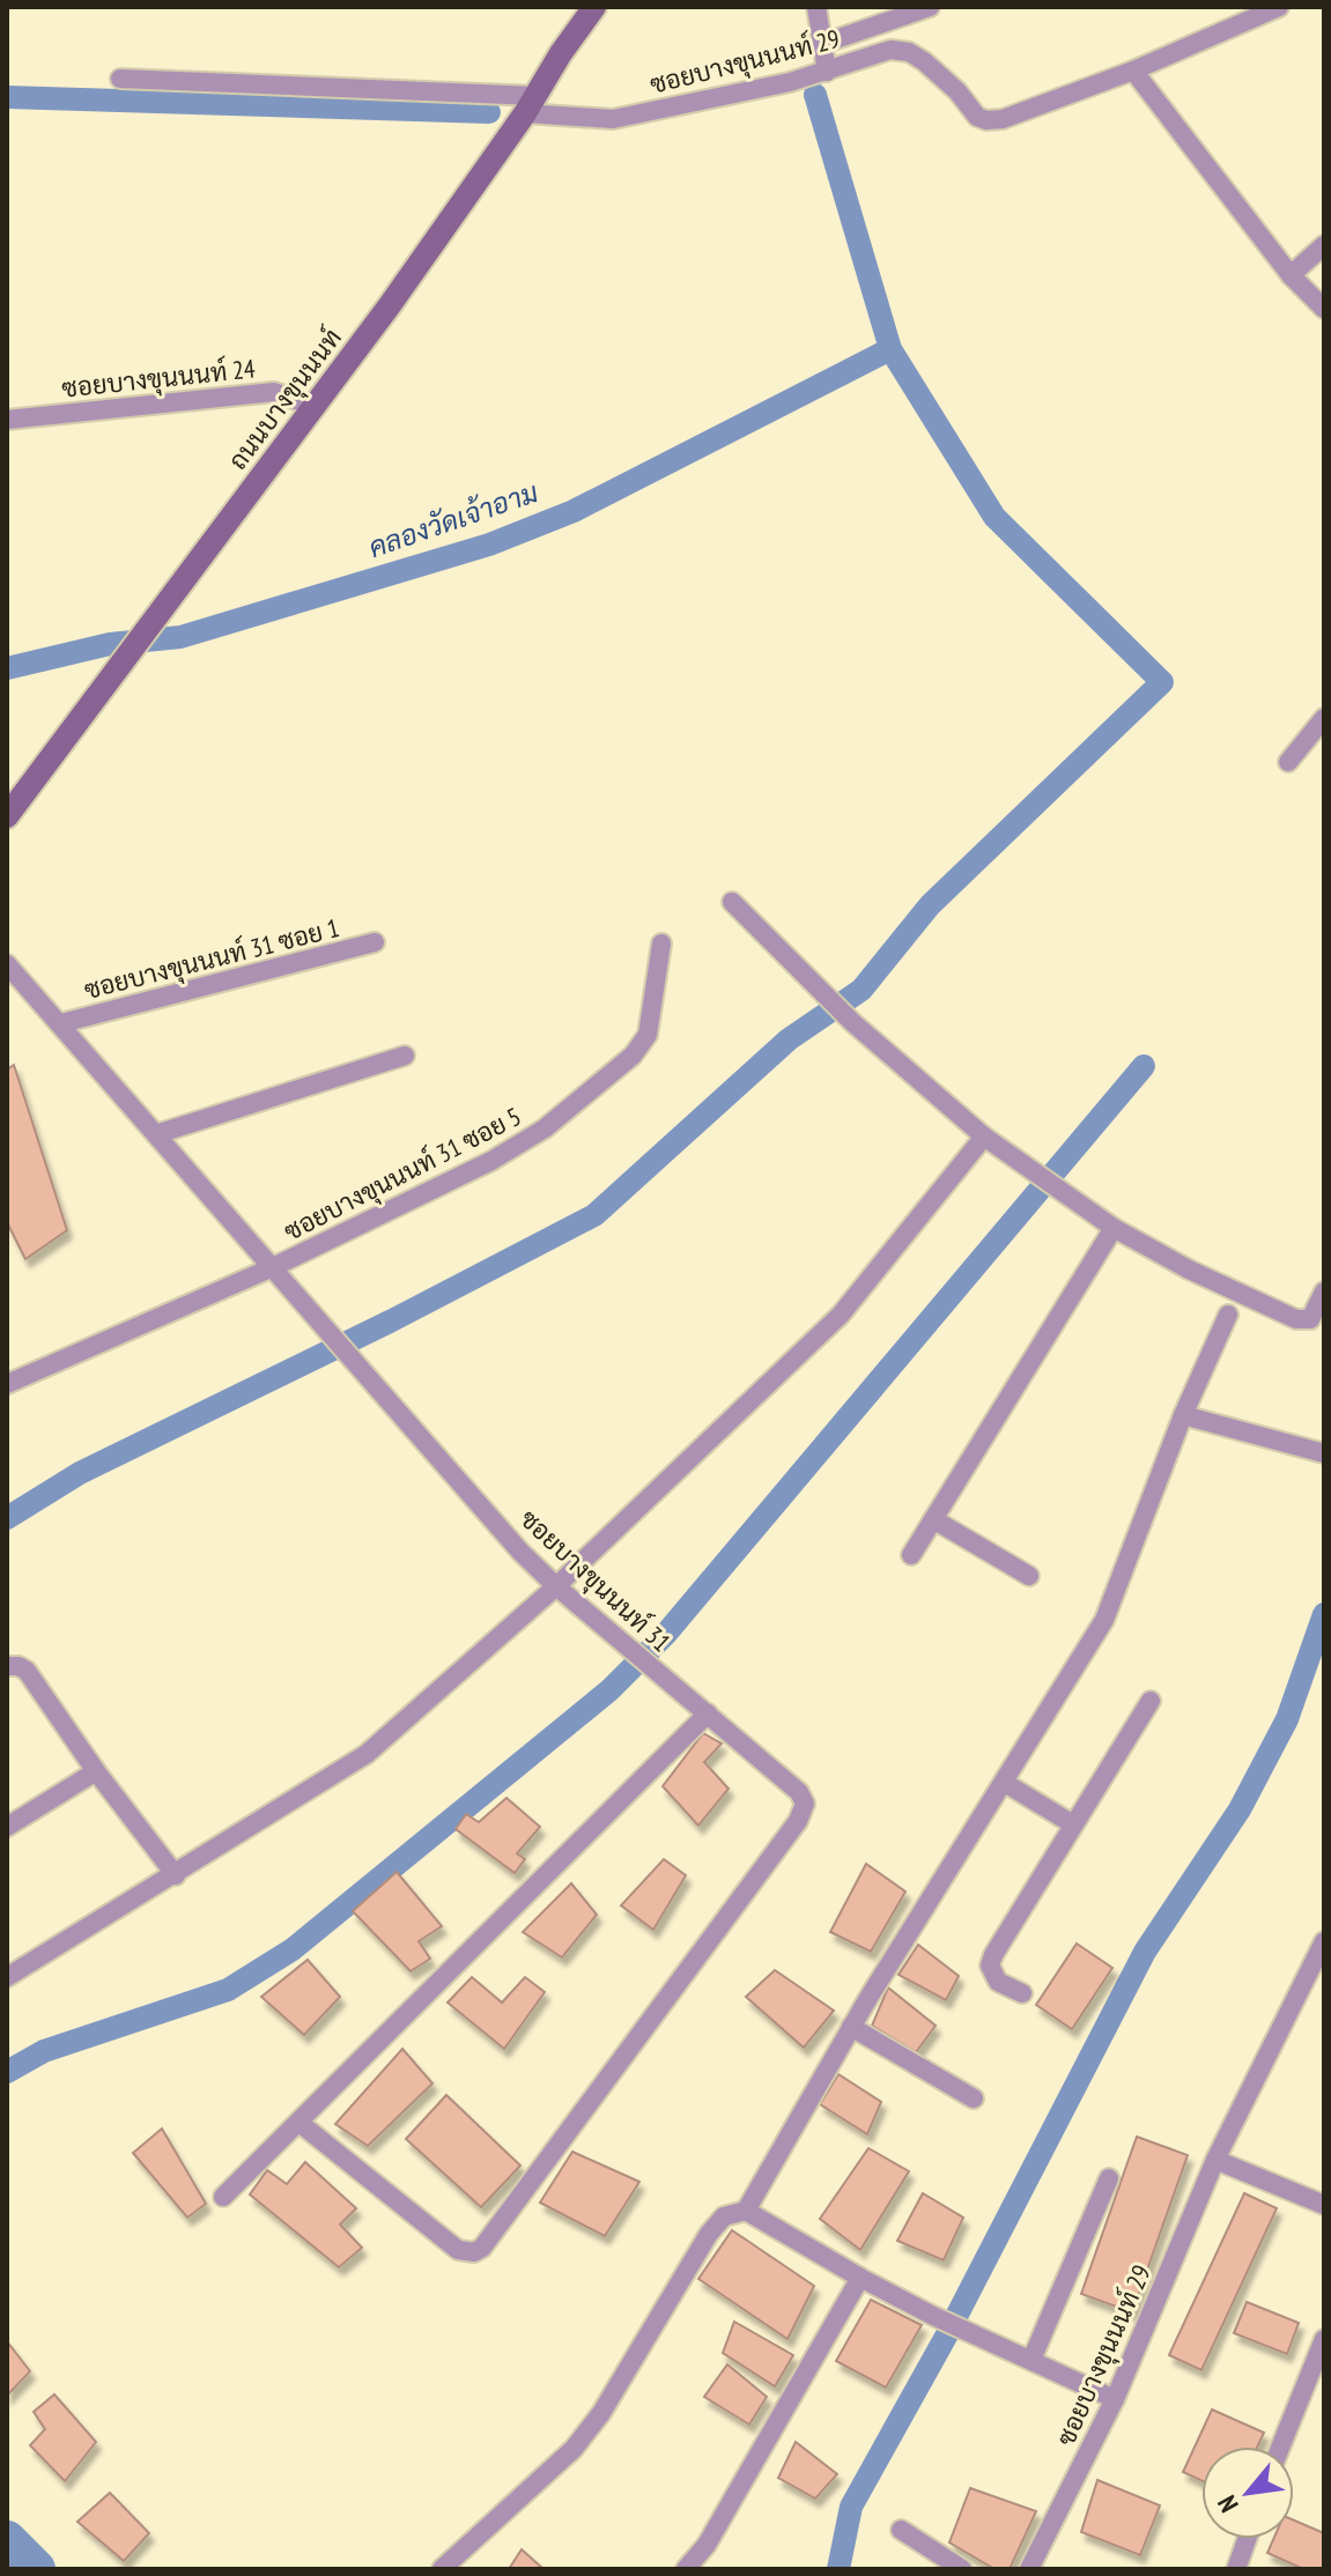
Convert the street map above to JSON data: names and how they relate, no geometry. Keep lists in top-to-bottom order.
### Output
{
  "streets": {
    "street": [
      "ซอยบางขุนนนท์ 29",
      "ซอยบางขุนนนท์ 24",
      "ถนนบางขุนนนท์",
      "ซอยบางขุนนนท์ 31 ซอย 1",
      "ซอยบางขุนนนท์ 31 ซอย 5",
      "ซอยบางขุนนนท์ 31"
    ]
  },
  "crossings": [
    ["ซอยบางขุนนนท์ 29", "ถนนบางขุนนนท์"],
    ["ซอยบางขุนนนท์ 24", "ถนนบางขุนนนท์"],
    ["ซอยบางขุนนนท์ 31 ซอย 1", "ซอยบางขุนนนท์ 31"],
    ["ซอยบางขุนนนท์ 31 ซอย 5", "ซอยบางขุนนนท์ 31"]
  ],
  "water": ["คลองวัดเจ้าอาม"],
  "north": "bottom left"
}
